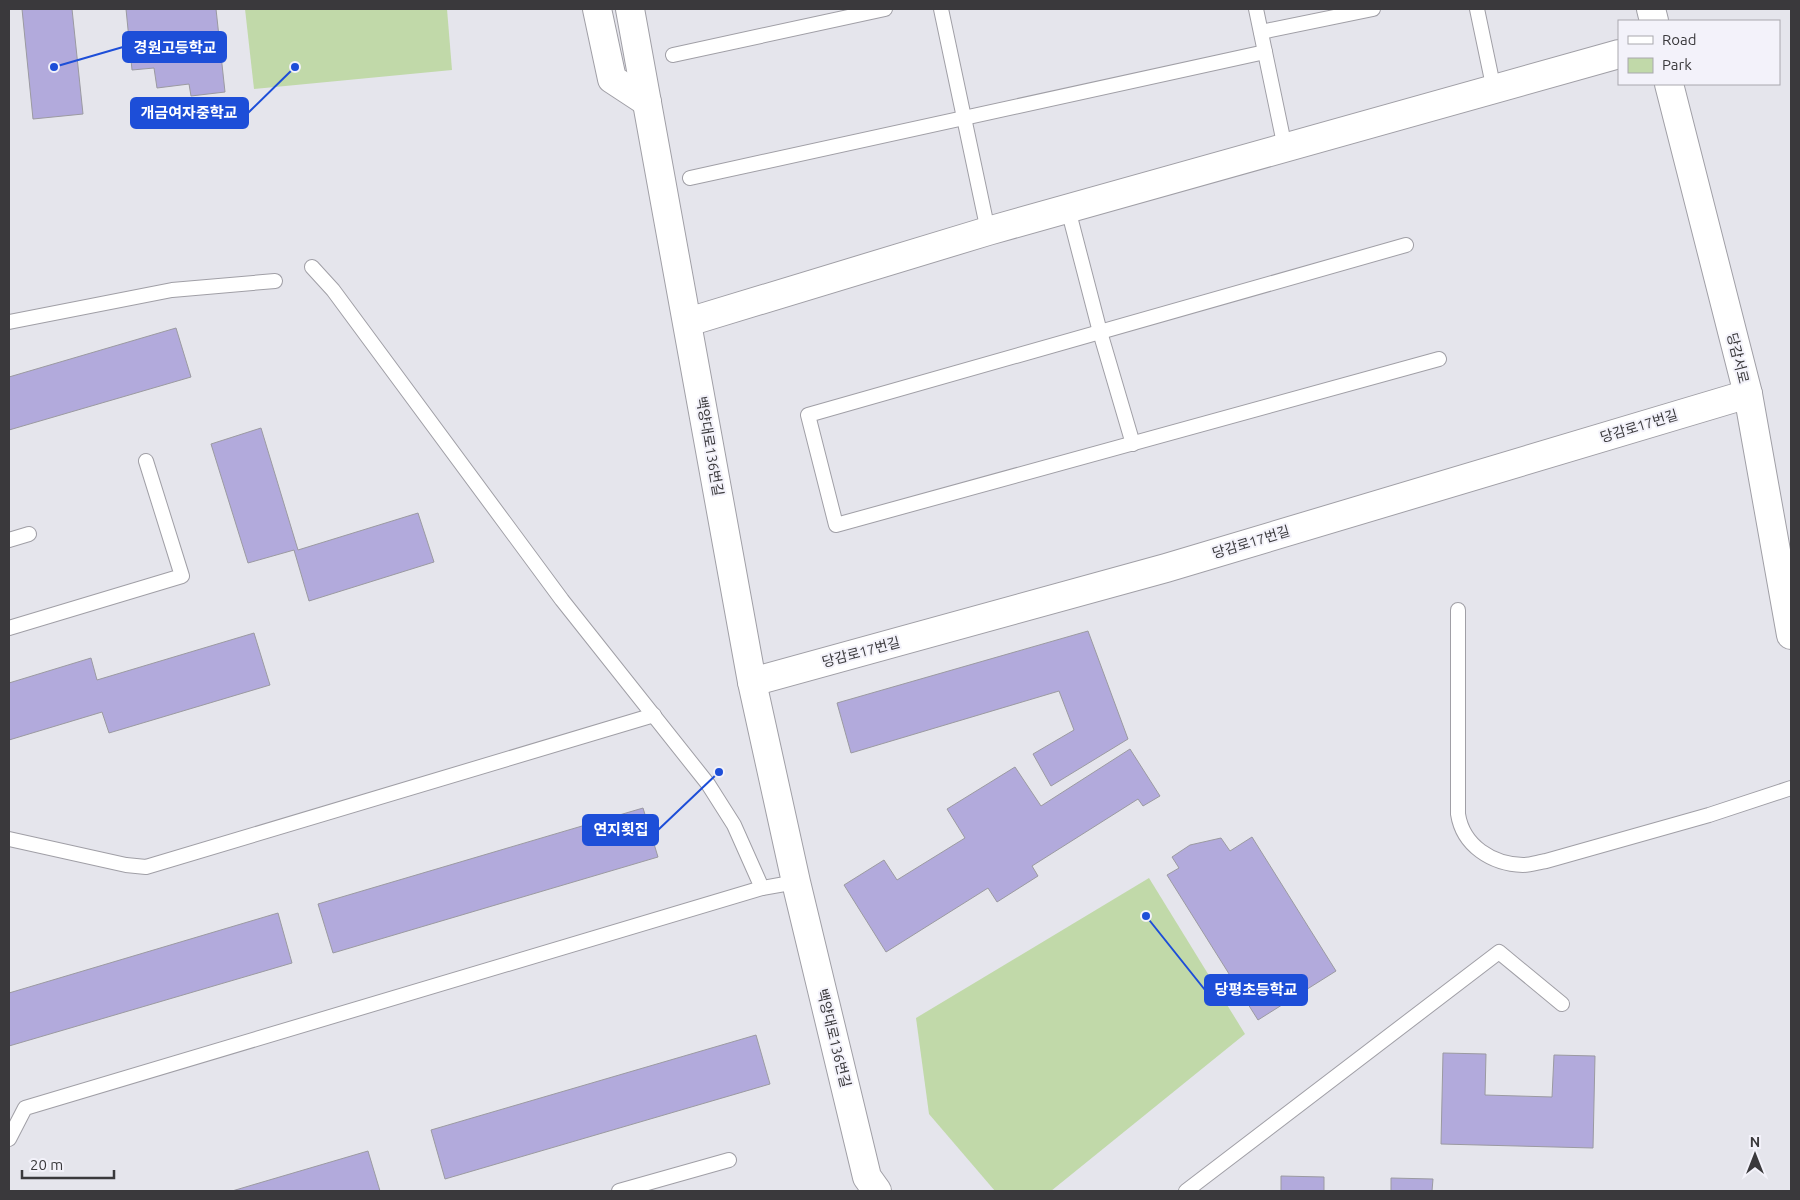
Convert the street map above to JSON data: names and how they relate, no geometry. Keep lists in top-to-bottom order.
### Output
{
  "streets": {
    "street": ["당감서로", "당감로17번길", "백양대로136번길"]
  },
  "crossings": [
    ["당감서로", "당감로17번길"],
    ["당감로17번길", "백양대로136번길"]
  ],
  "places": [
    "경원고등학교",
    "개금여자중학교",
    "연지횟집",
    "당평초등학교"
  ],
  "legend": ["Road", "Park"],
  "scale_bar": "20 m",
  "north": "top"
}
